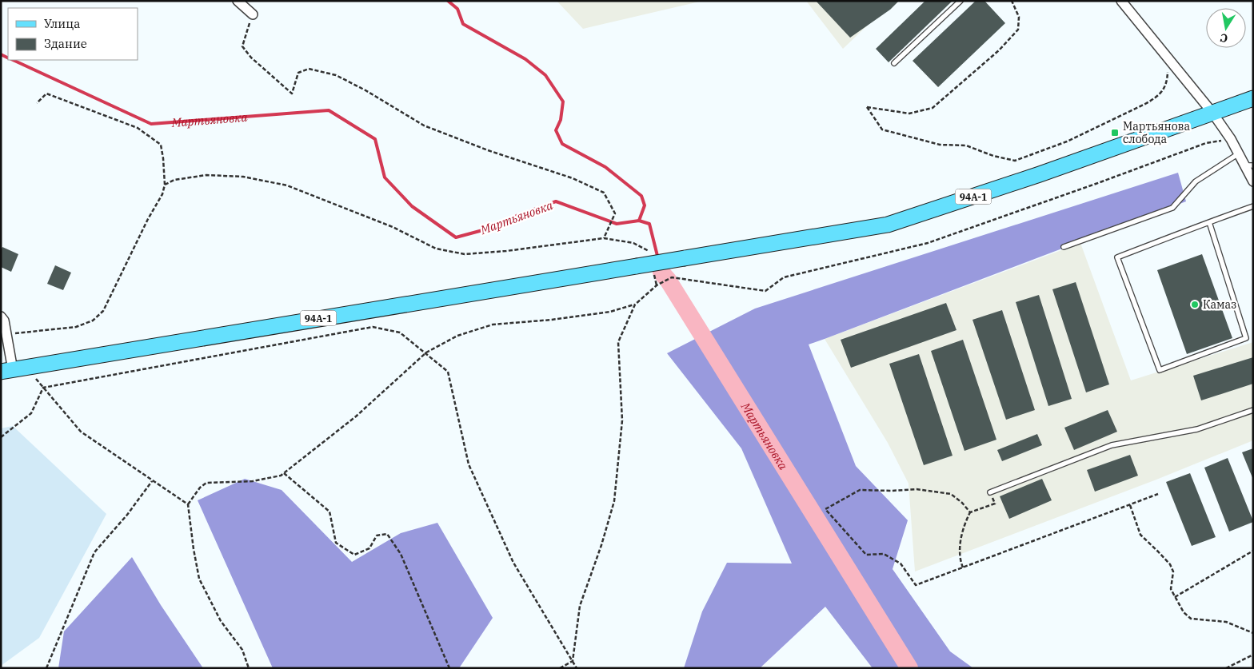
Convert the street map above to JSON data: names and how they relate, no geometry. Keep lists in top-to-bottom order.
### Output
{
  "streets": {
    "main road": ["94А-1"]
  },
  "water": ["Мартьяновка"],
  "places": {
    "transit": ["Мартьянова слобода"],
    "other": ["Камаз"]
  },
  "legend": ["Улица", "Здание"],
  "north": "bottom"
}
